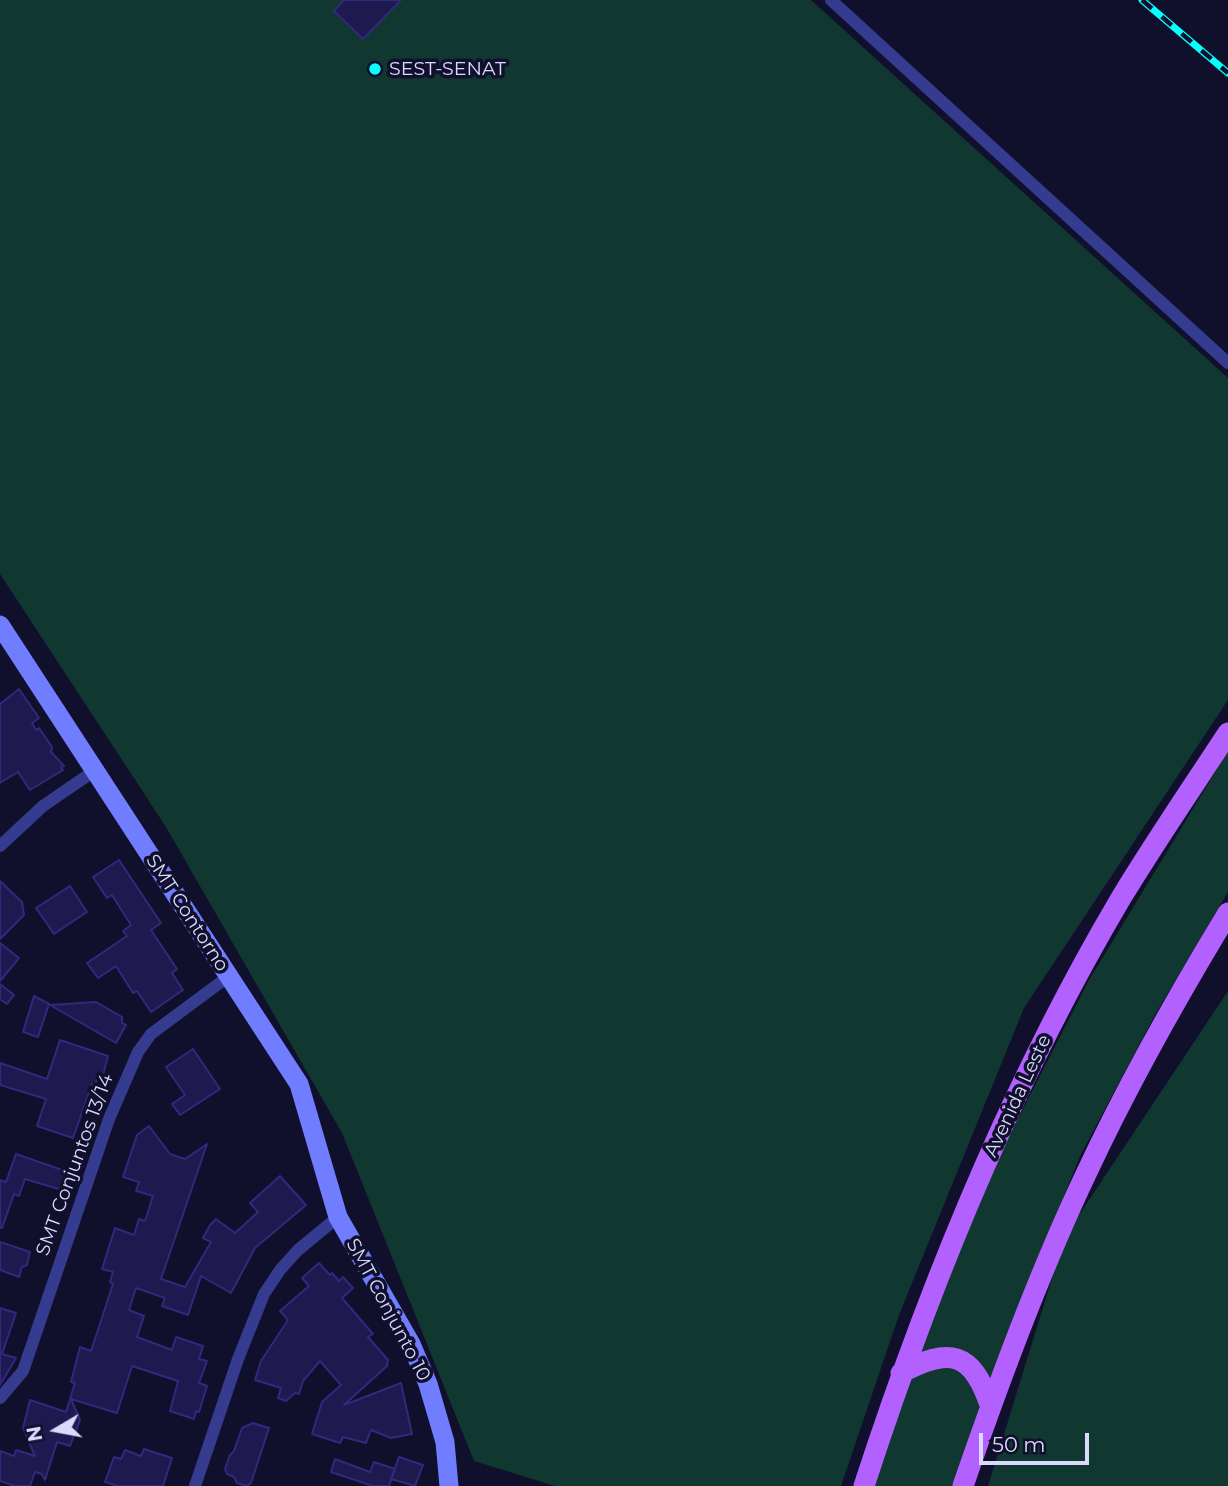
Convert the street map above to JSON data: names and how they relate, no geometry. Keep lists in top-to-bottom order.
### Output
{
  "streets": {
    "main road": ["Avenida Leste"],
    "street": ["SMT Contorno", "SMT Conjuntos 13/14", "SMT Conjunto 10"]
  },
  "crossings": [
    ["SMT Contorno", "SMT Conjuntos 13/14"],
    ["SMT Contorno", "SMT Conjunto 10"]
  ],
  "places": ["SEST-SENAT"],
  "scale_bar": "50 m",
  "north": "left"
}
